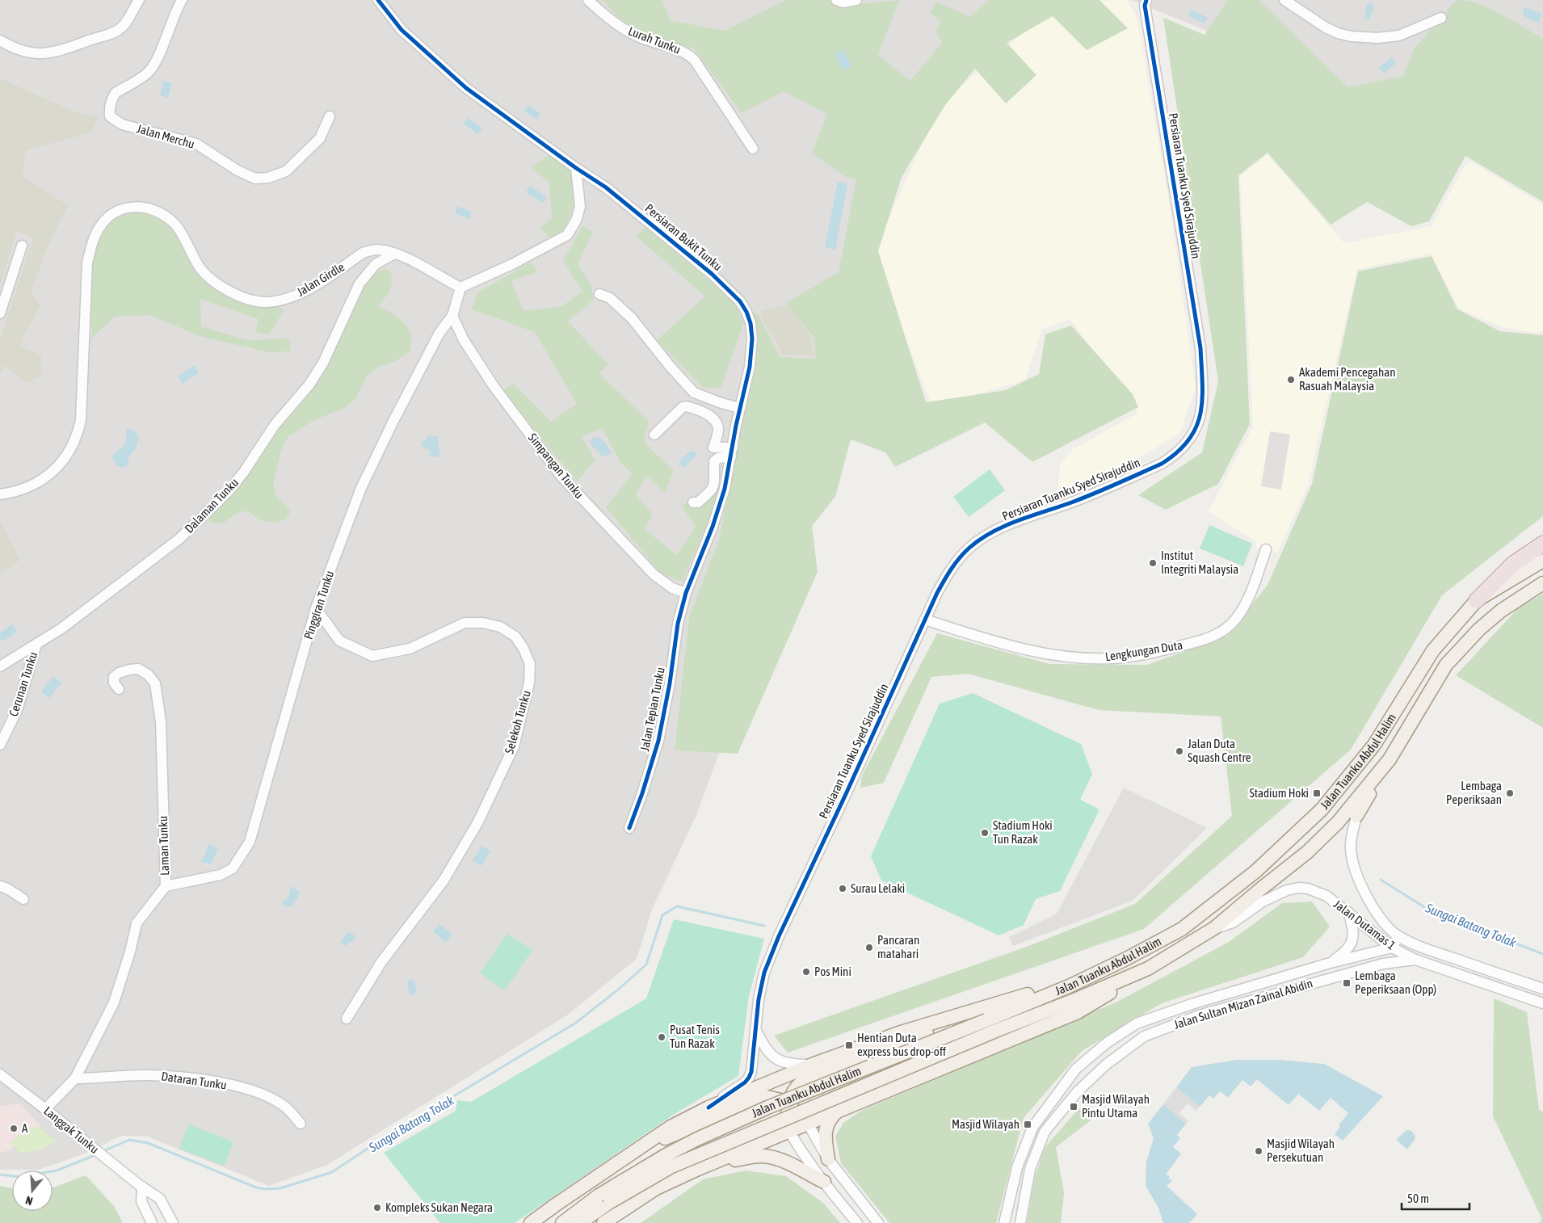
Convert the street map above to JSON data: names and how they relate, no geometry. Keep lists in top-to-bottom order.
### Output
{
  "streets": {
    "main road": ["Jalan Tuanku Abdul Halim"],
    "street": [
      "Lurah Tunku",
      "Jalan Merchu",
      "Persiaran Tuanku Syed Sirajuddin",
      "Persiaran Bukit Tunku",
      "Jalan Girdle",
      "Simpangan Tunku",
      "Dalaman Tunku",
      "Pinggiran Tunku",
      "Lengkungan Duta",
      "Cerunan Tunku",
      "Jalan Tepian Tunku",
      "Selekoh Tunku",
      "Laman Tunku",
      "Jalan Dutamas 1",
      "Jalan Sultan Mizan Zainal Abidin",
      "Dataran Tunku",
      "Langgak Tunku"
    ]
  },
  "crossings": [
    ["Persiaran Tuanku Syed Sirajuddin", "Lengkungan Duta"],
    ["Persiaran Tuanku Syed Sirajuddin", "Jalan Tuanku Abdul Halim"],
    ["Persiaran Bukit Tunku", "Simpangan Tunku"],
    ["Persiaran Bukit Tunku", "Jalan Tepian Tunku"],
    ["Jalan Girdle", "Dalaman Tunku"],
    ["Jalan Girdle", "Pinggiran Tunku"],
    ["Simpangan Tunku", "Pinggiran Tunku"],
    ["Simpangan Tunku", "Jalan Tepian Tunku"],
    ["Dalaman Tunku", "Cerunan Tunku"],
    ["Pinggiran Tunku", "Selekoh Tunku"],
    ["Pinggiran Tunku", "Laman Tunku"],
    ["Jalan Tuanku Abdul Halim", "Jalan Dutamas 1"],
    ["Laman Tunku", "Dataran Tunku"],
    ["Laman Tunku", "Langgak Tunku"],
    ["Jalan Dutamas 1", "Jalan Sultan Mizan Zainal Abidin"]
  ],
  "water": ["Sungai Batang Tolak"],
  "places": {
    "other": [
      "Akademi Pencegahan Rasuah Malaysia",
      "Institut Integriti Malaysia",
      "Jalan Duta Squash Centre",
      "Lembaga Peperiksaan",
      "Stadium Hoki Tun Razak",
      "Surau Lelaki",
      "Pancaran matahari",
      "Pos Mini",
      "Pusat Tenis Tun Razak",
      "A",
      "Masjid Wilayah Persekutuan",
      "Kompleks Sukan Negara"
    ],
    "transit": [
      "Stadium Hoki",
      "Lembaga Peperiksaan (Opp)",
      "Hentian Duta express bus drop-off",
      "Masjid Wilayah Pintu Utama",
      "Masjid Wilayah"
    ]
  },
  "scale_bar": "50 m",
  "north": "bottom"
}
